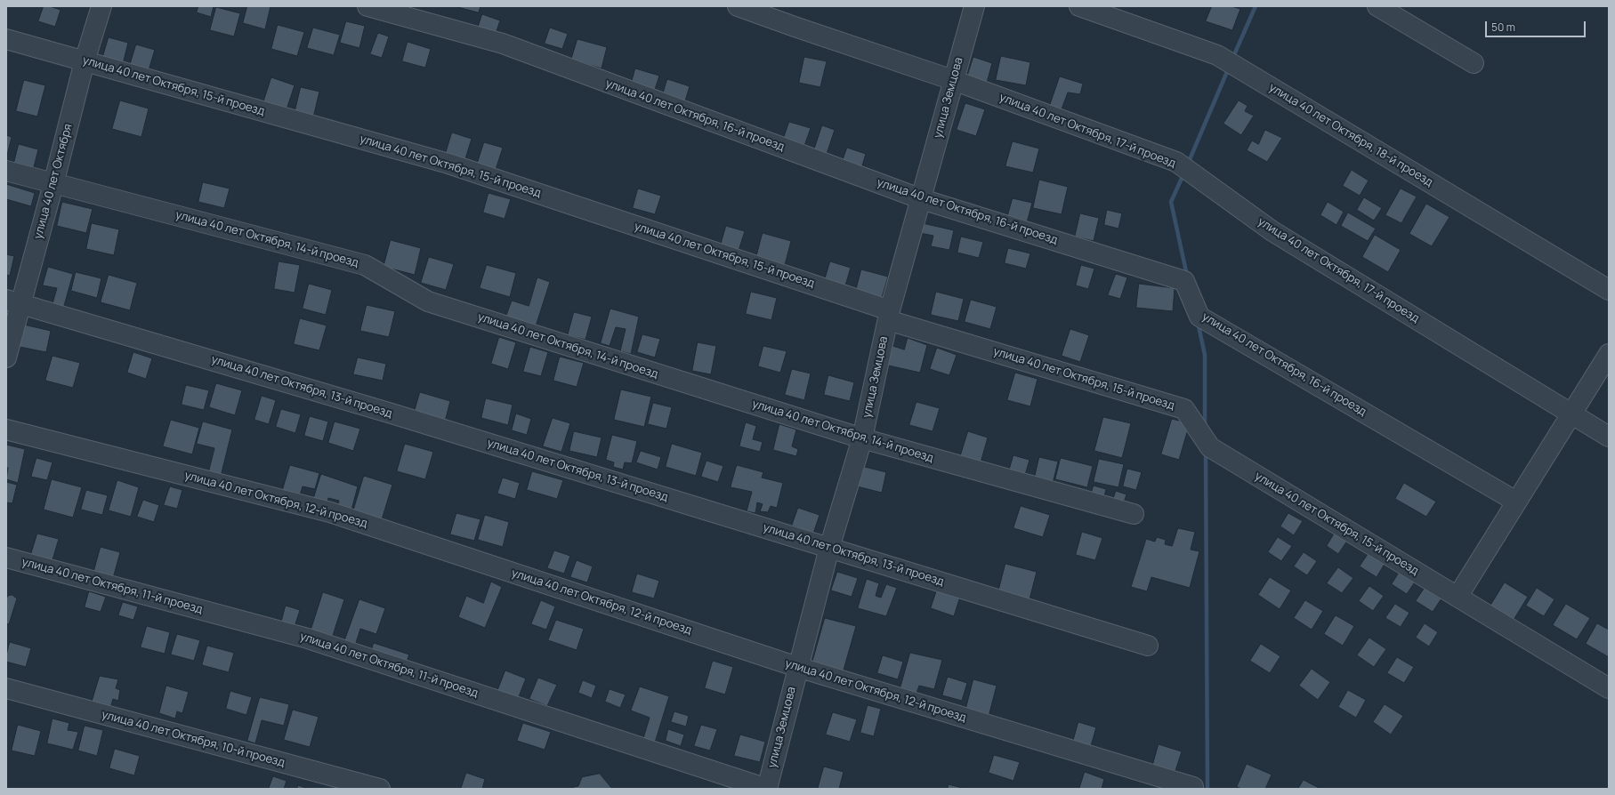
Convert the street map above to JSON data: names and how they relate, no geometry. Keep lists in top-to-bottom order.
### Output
{
  "streets": {
    "street": [
      "улица 40 лет Октября, 15-й проезд",
      "улица Земцова",
      "улица 40 лет Октября, 16-й проезд",
      "улица 40 лет Октября, 17-й проезд",
      "улица 40 лет Октября, 18-й проезд",
      "улица 40 лет Октября",
      "улица 40 лет Октября, 14-й проезд",
      "улица 40 лет Октября, 13-й проезд",
      "улица 40 лет Октября, 12-й проезд",
      "улица 40 лет Октября, 11-й проезд",
      "улица 40 лет Октября, 10-й проезд"
    ]
  },
  "crossings": [
    ["улица 40 лет Октября, 15-й проезд", "улица Земцова"],
    ["улица 40 лет Октября, 15-й проезд", "улица 40 лет Октября"],
    ["улица Земцова", "улица 40 лет Октября, 16-й проезд"],
    ["улица Земцова", "улица 40 лет Октября, 17-й проезд"],
    ["улица Земцова", "улица 40 лет Октября, 14-й проезд"],
    ["улица Земцова", "улица 40 лет Октября, 13-й проезд"],
    ["улица Земцова", "улица 40 лет Октября, 12-й проезд"],
    ["улица Земцова", "улица 40 лет Октября, 11-й проезд"],
    ["улица 40 лет Октября", "улица 40 лет Октября, 14-й проезд"],
    ["улица 40 лет Октября", "улица 40 лет Октября, 13-й проезд"]
  ],
  "scale_bar": "50 m"
}
